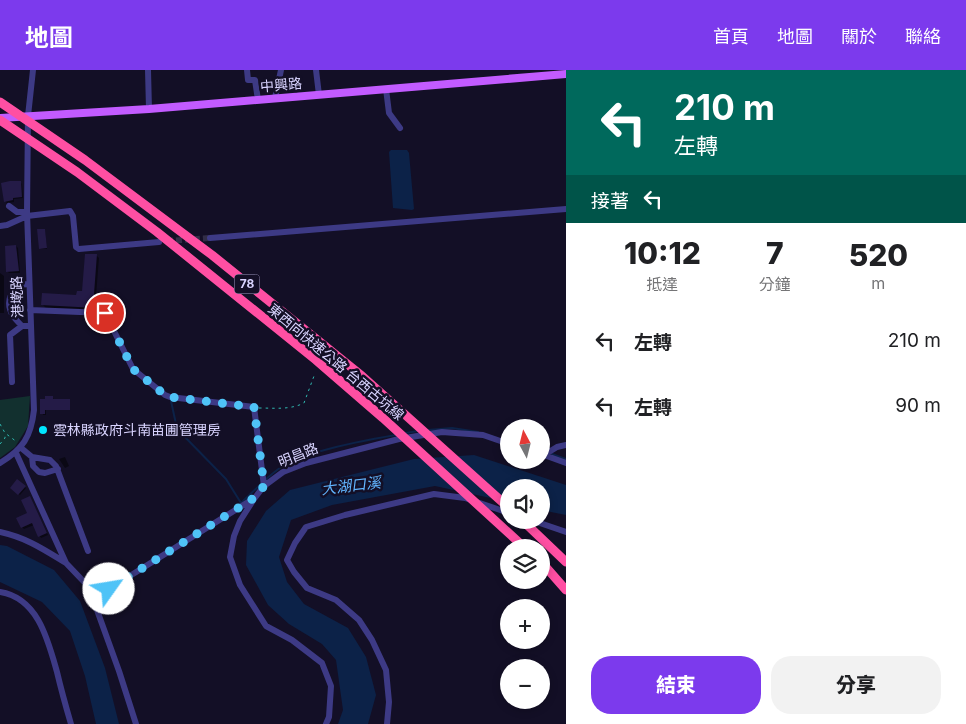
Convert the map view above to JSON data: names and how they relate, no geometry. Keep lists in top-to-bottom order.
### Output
{
  "streets": {
    "highway": ["78", "東西向快速公路 台西古坑線"],
    "main road": ["中興路"],
    "street": ["港墘路", "明昌路"]
  },
  "crossings": [
    ["中興路", "港墘路"],
    ["中興路", "東西向快速公路 台西古坑線"]
  ],
  "water": ["大湖口溪"],
  "places": ["雲林縣政府斗南苗圃管理房"],
  "north": "top",
  "page": {
    "header": "地圖",
    "nav": [
      "首頁",
      "地圖",
      "關於",
      "聯絡"
    ],
    "turn": ["210 m", "左轉"],
    "then": "接著",
    "eta": [
      "10:12",
      "抵達",
      "7",
      "分鐘",
      "520",
      "m"
    ],
    "list": [
      {
        "name": "左轉",
        "value": "210 m"
      },
      {
        "name": "左轉",
        "value": "90 m"
      }
    ],
    "map_buttons": ["+", "−"],
    "buttons": ["結束", "分享"]
  }
}
